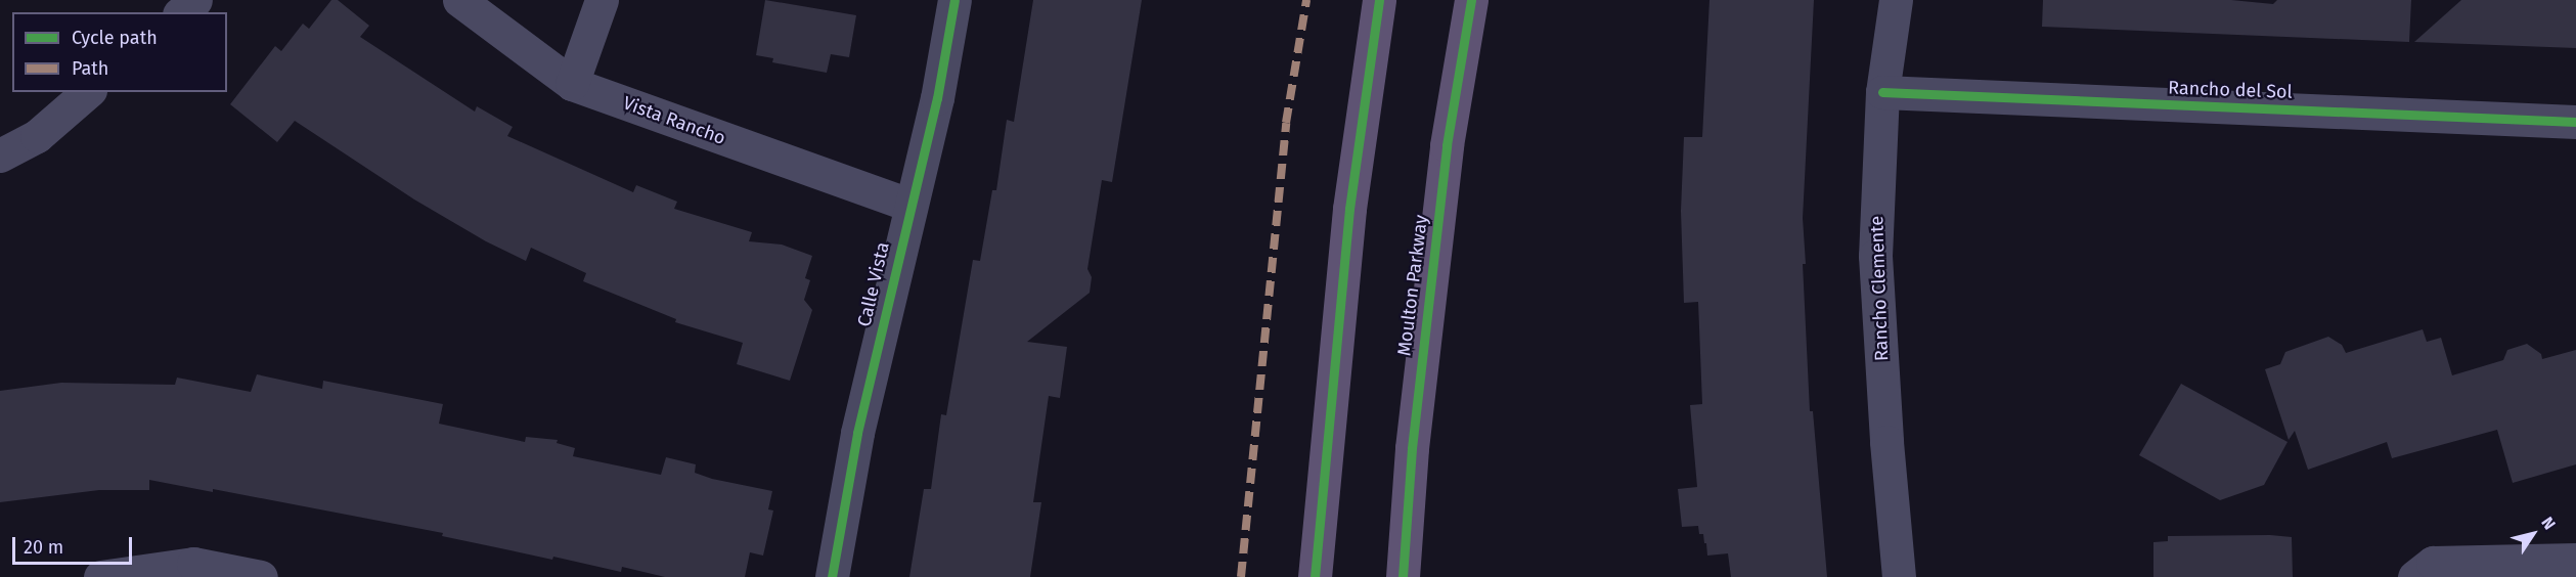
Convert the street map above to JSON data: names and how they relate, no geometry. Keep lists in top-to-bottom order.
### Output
{
  "streets": {
    "main road": ["Moulton Parkway"],
    "street": [
      "Rancho del Sol",
      "Vista Rancho",
      "Calle Vista",
      "Rancho Clemente"
    ]
  },
  "crossings": [
    ["Rancho del Sol", "Rancho Clemente"],
    ["Vista Rancho", "Calle Vista"]
  ],
  "legend": ["Cycle path", "Path"],
  "scale_bar": "20 m",
  "north": "top right"
}
